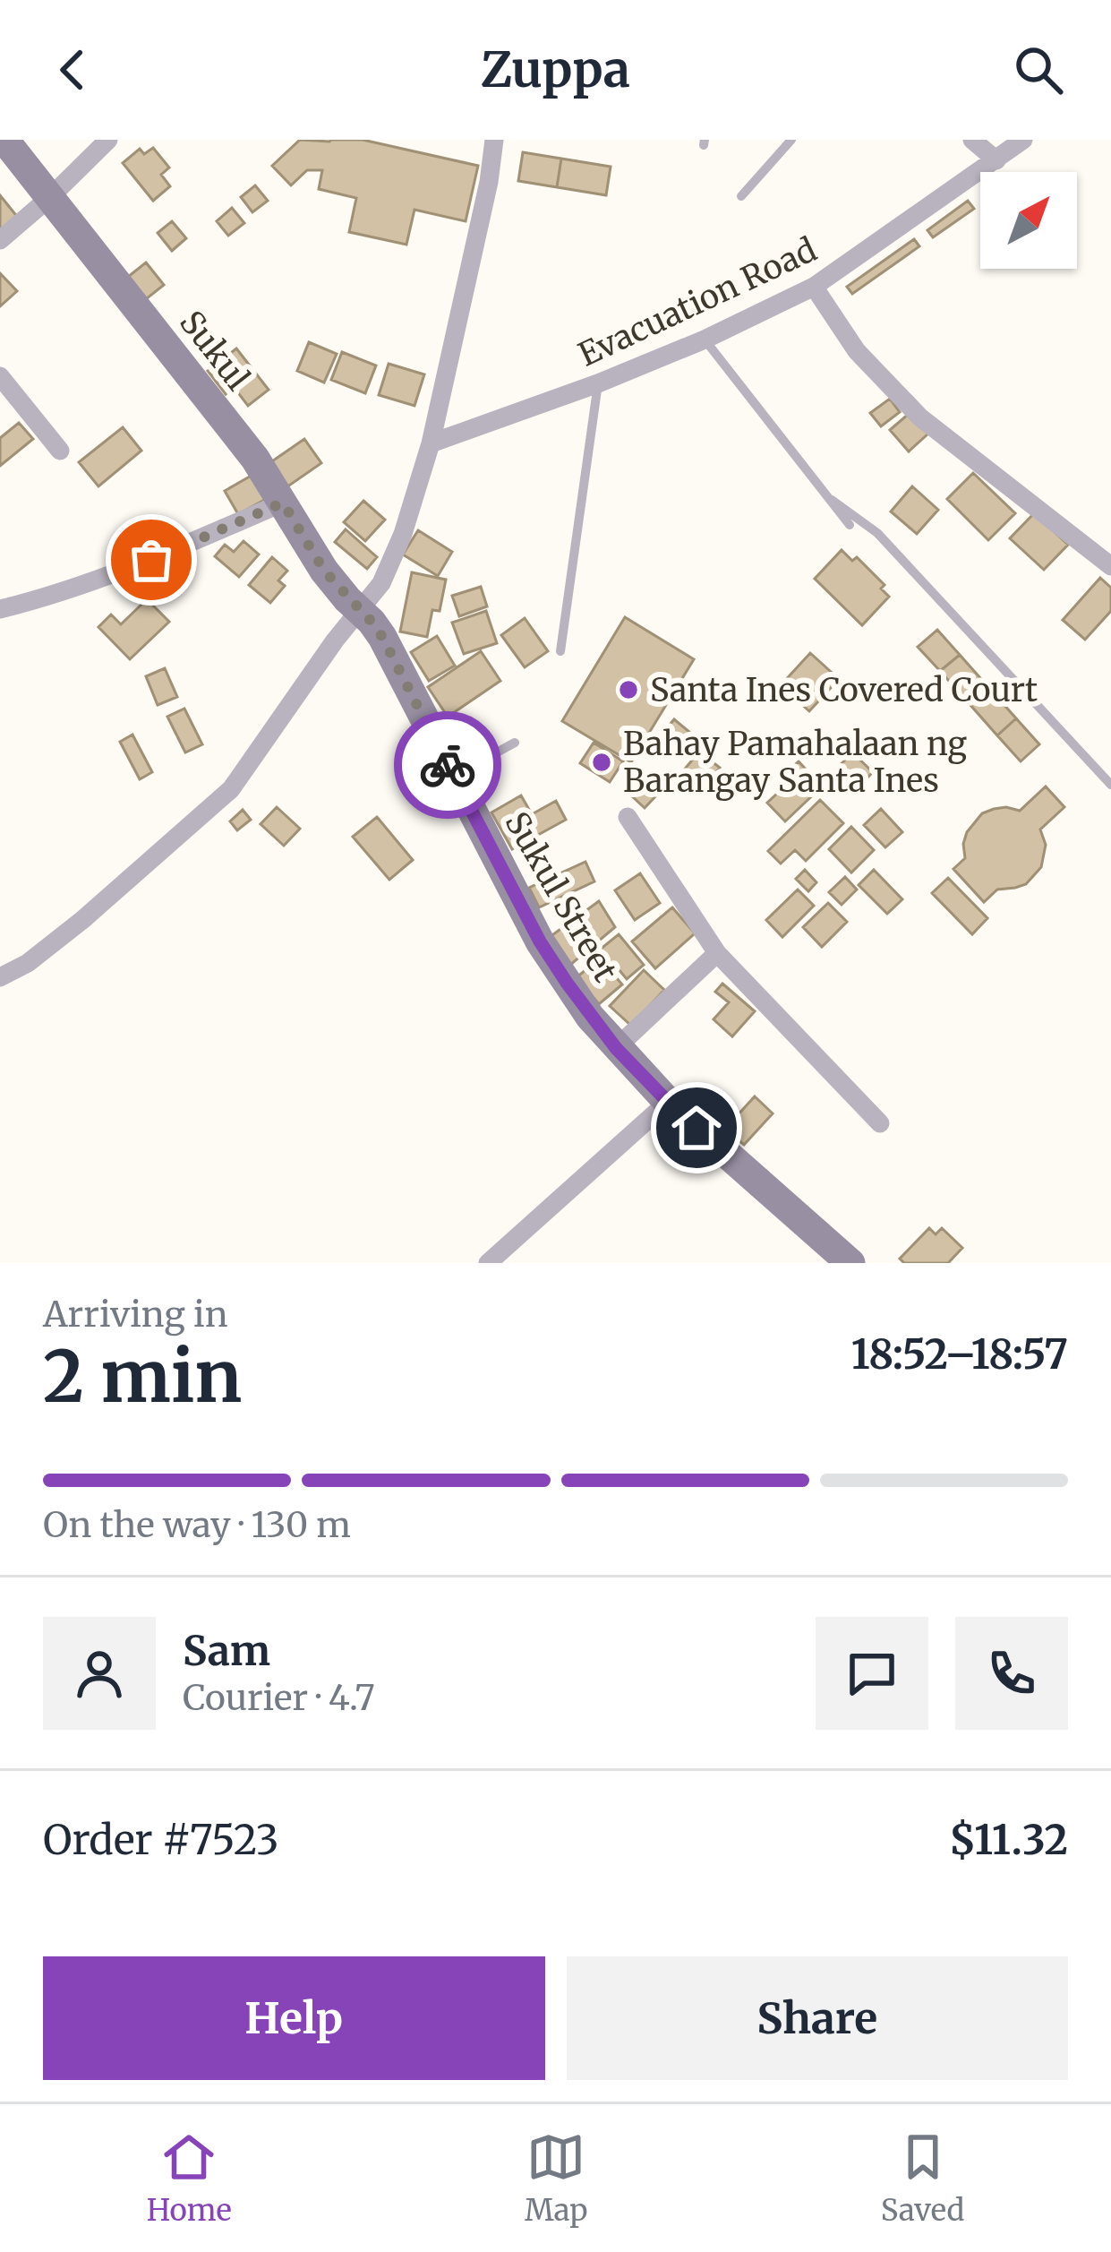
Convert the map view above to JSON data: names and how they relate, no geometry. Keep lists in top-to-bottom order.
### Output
{
  "streets": {
    "street": ["Evacuation Road", "Sukul", "Sukul Street"]
  },
  "crossings": [
    ["Sukul", "Sukul Street"]
  ],
  "places": ["Santa Ines Covered Court", "Bahay Pamahalaan ng Barangay Santa Ines"],
  "north": "top right",
  "page": {
    "header": "Zuppa",
    "heading": ["2 min", "Arriving in", "18:52–18:57"],
    "panel": [
      "Sam",
      "Courier · 4.7",
      "Order #7523",
      "$11.32"
    ],
    "bar": "On the way · 130 m",
    "buttons": ["Help", "Share"],
    "tabs": ["Home", "Map", "Saved"]
  }
}
